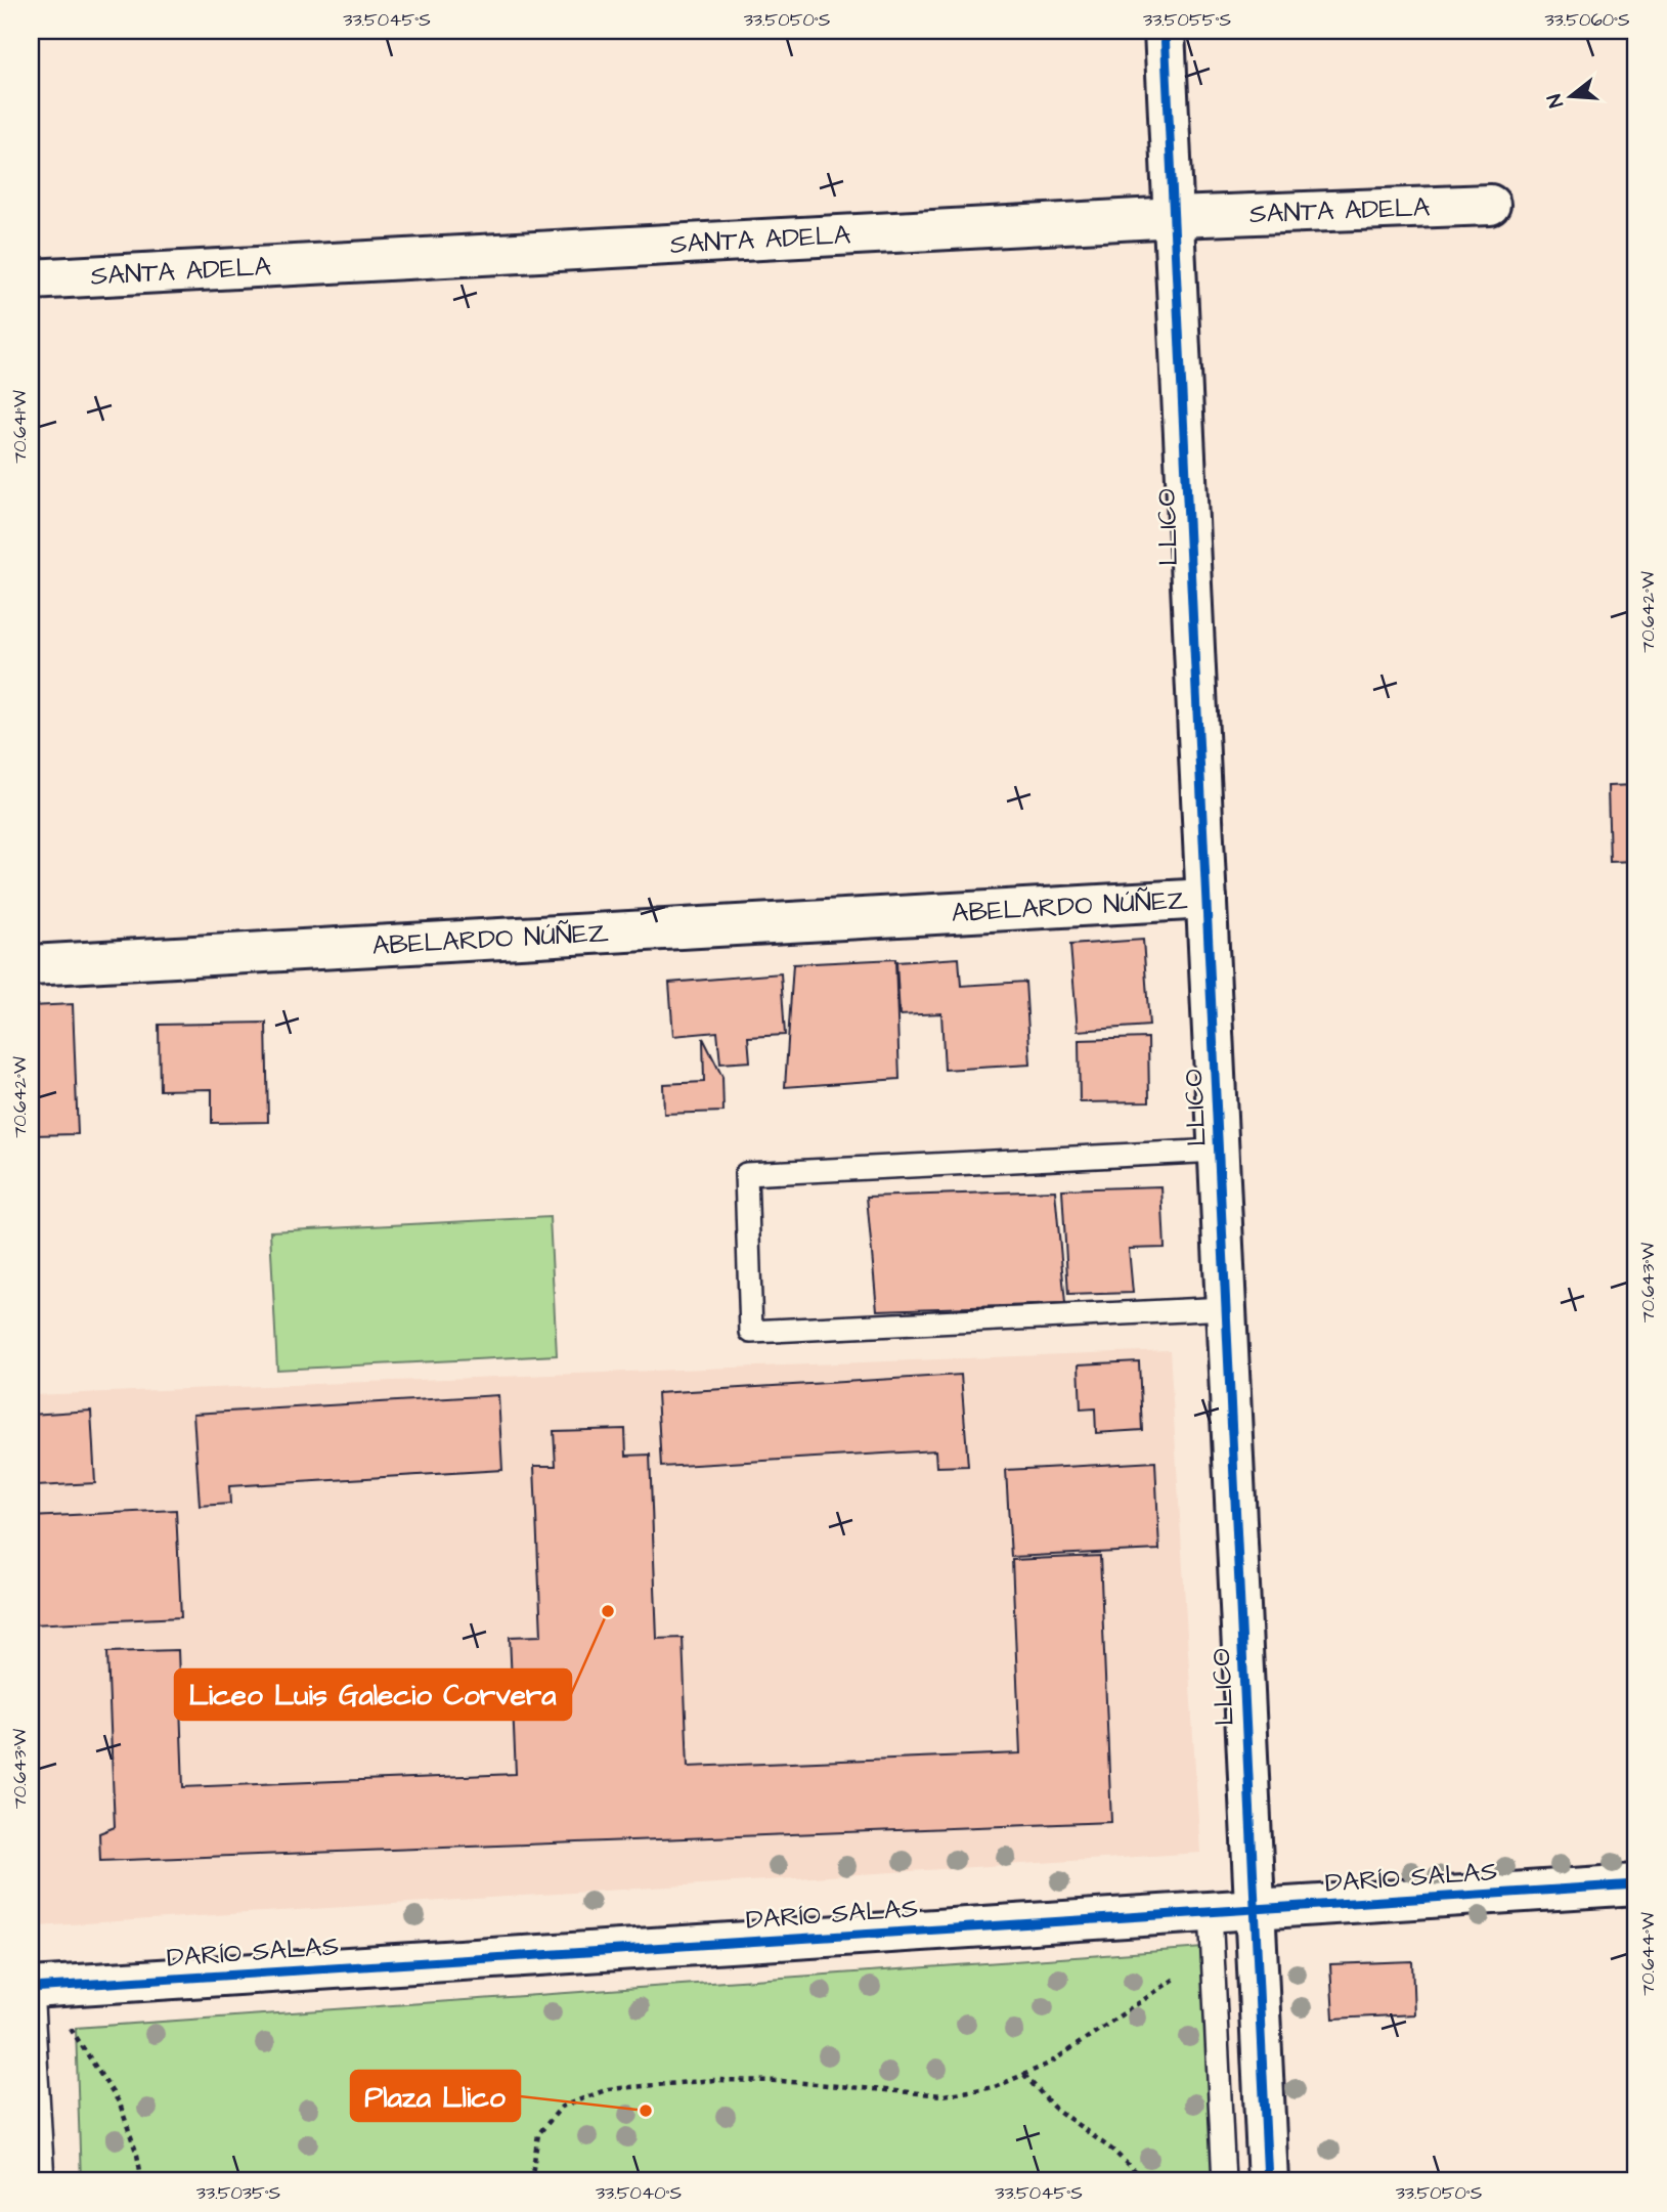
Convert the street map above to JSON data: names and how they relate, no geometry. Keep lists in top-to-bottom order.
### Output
{
  "streets": {
    "street": [
      "SANTA ADELA",
      "LLICO",
      "ABELARDO NÚÑEZ",
      "DARÍO SALAS"
    ]
  },
  "crossings": [
    ["SANTA ADELA", "LLICO"],
    ["LLICO", "ABELARDO NÚÑEZ"],
    ["LLICO", "DARÍO SALAS"]
  ],
  "places": ["Liceo Luis Galecio Corvera", "Plaza Llico"],
  "north": "left",
  "coordinates": [
    "33.5045°S",
    "33.5050°S",
    "33.5055°S",
    "33.5060°S",
    "70.641°W",
    "70.642°W",
    "70.643°W",
    "70.644°W",
    "33.5035°S",
    "33.5040°S"
  ]
}
